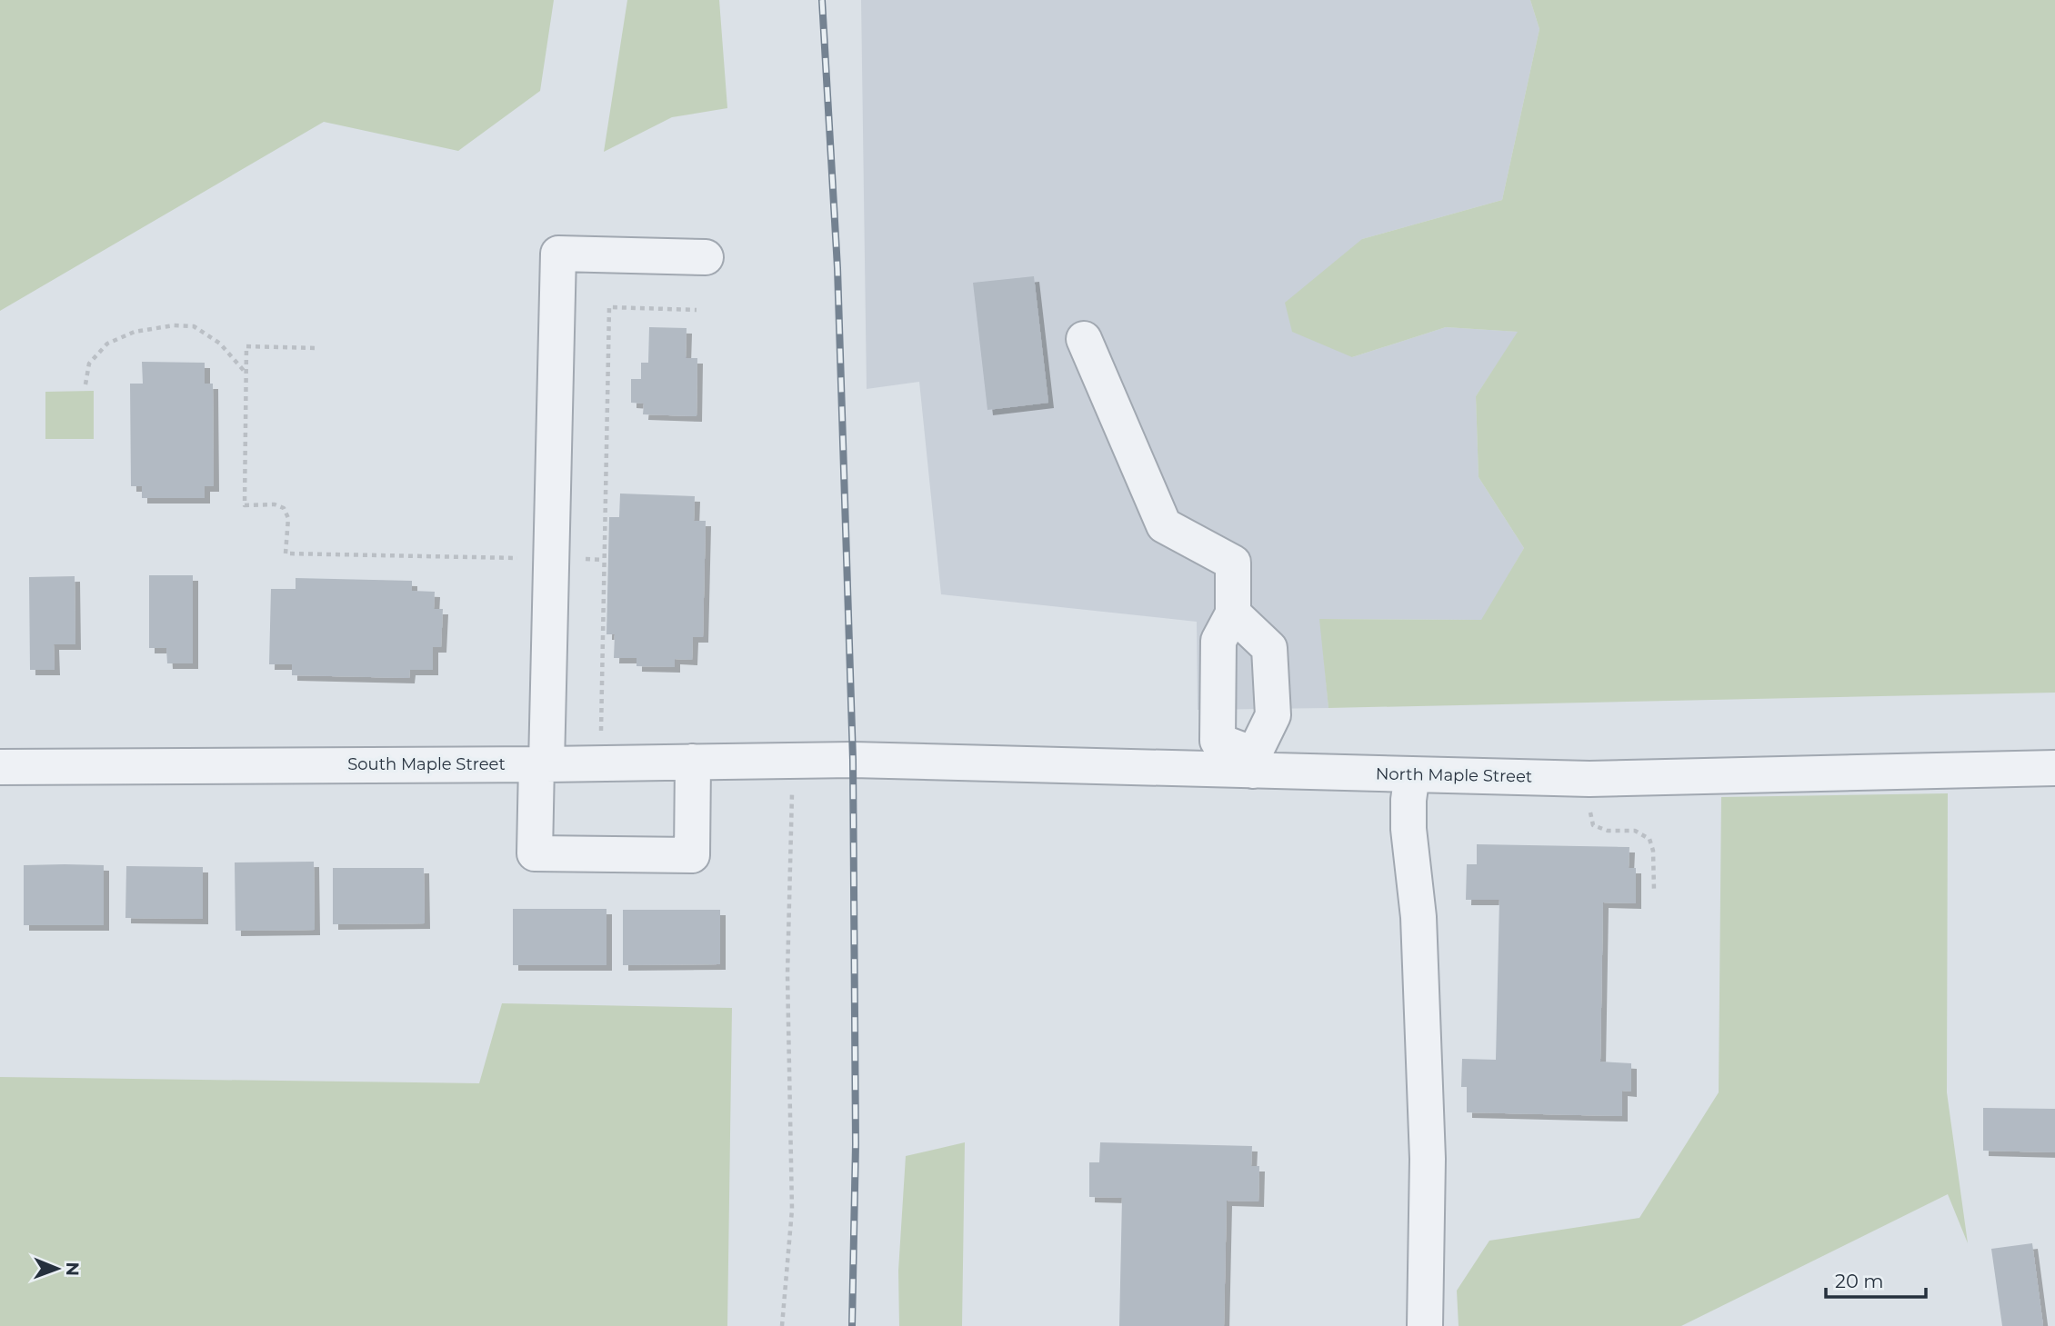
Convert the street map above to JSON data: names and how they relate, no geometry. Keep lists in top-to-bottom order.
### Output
{
  "streets": {
    "street": ["South Maple Street", "North Maple Street"]
  },
  "crossings": [
    ["South Maple Street", "North Maple Street"]
  ],
  "scale_bar": "20 m",
  "north": "right"
}
